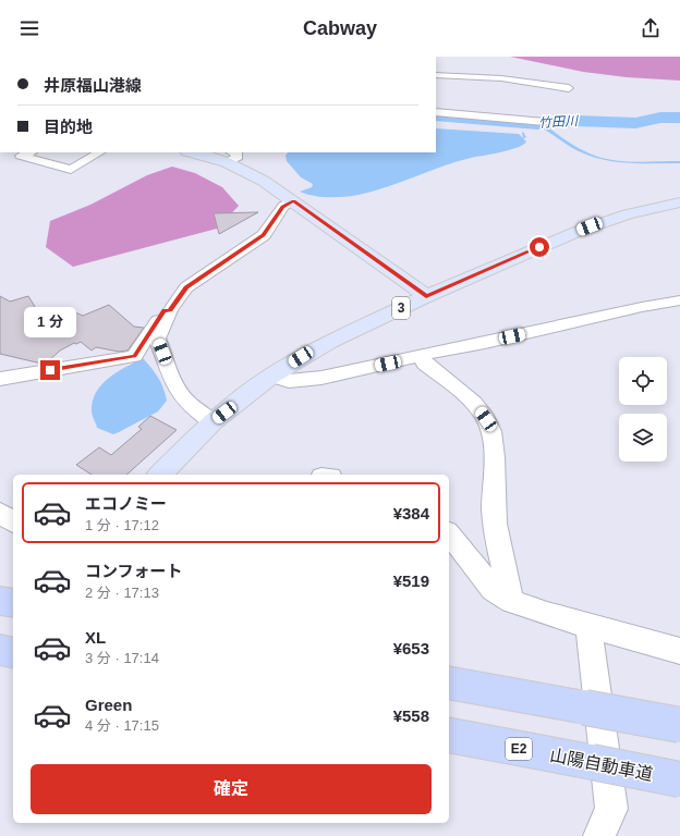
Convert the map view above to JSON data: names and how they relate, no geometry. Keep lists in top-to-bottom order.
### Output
{
  "streets": {
    "highway": ["E2", "山陽自動車道"],
    "main road": ["3"]
  },
  "water": ["竹田川"],
  "page": {
    "header": "Cabway",
    "banner": ["井原福山港線", "目的地"],
    "bubble": "1 分",
    "list": [
      {
        "name": "エコノミー",
        "note": "1 分 · 17:12",
        "value": "¥384"
      },
      {
        "name": "コンフォート",
        "note": "2 分 · 17:13",
        "value": "¥519"
      },
      {
        "name": "XL",
        "note": "3 分 · 17:14",
        "value": "¥653"
      },
      {
        "name": "Green",
        "note": "4 分 · 17:15",
        "value": "¥558"
      }
    ],
    "buttons": "確定"
  }
}
